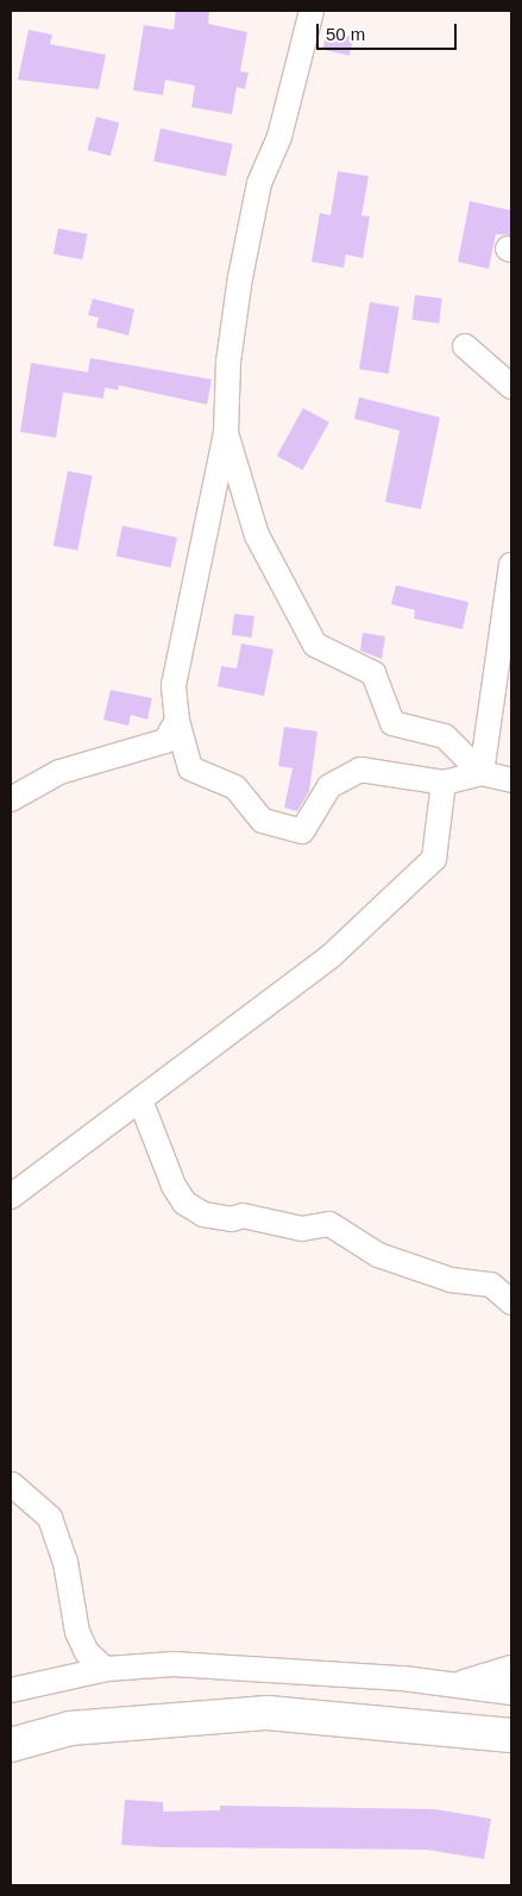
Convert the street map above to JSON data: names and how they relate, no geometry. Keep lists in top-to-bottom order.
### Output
{
  "scale_bar": "50 m"
}
